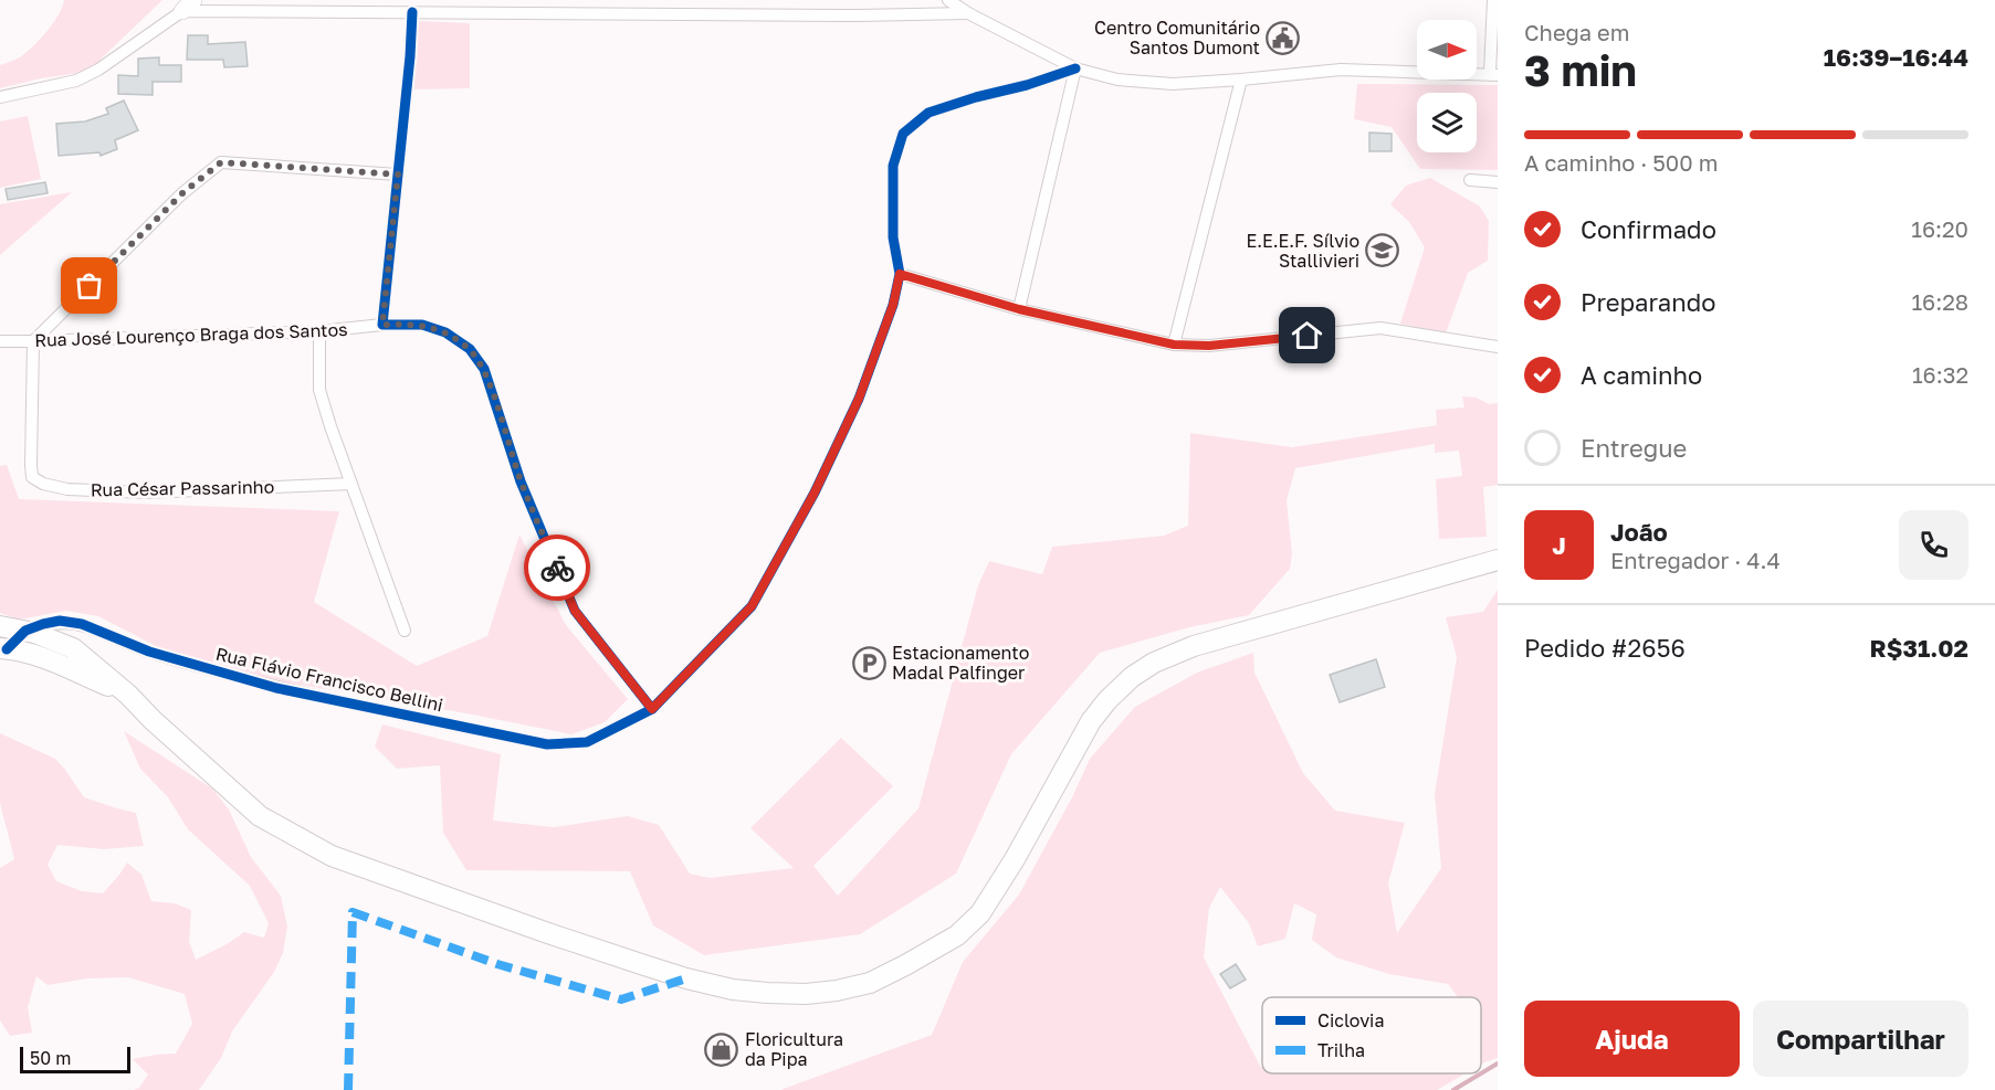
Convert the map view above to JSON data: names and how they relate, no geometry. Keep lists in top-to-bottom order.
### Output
{
  "streets": {
    "street": ["Rua José Lourenço Braga dos Santos", "Rua César Passarinho", "Rua Flávio Francisco Bellini"]
  },
  "crossings": [
    ["Rua José Lourenço Braga dos Santos", "Rua César Passarinho"],
    ["Rua José Lourenço Braga dos Santos", "Rua Flávio Francisco Bellini"]
  ],
  "places": {
    "public building": ["Centro Comunitário Santos Dumont"],
    "school or university": ["E.E.E.F. Sílvio Stallivieri"],
    "parking": ["Estacionamento Madal Palfinger"],
    "shop": ["Floricultura da Pipa"]
  },
  "legend": ["Ciclovia", "Trilha"],
  "scale_bar": "50 m",
  "north": "right",
  "page": {
    "heading": ["3 min", "Chega em", "16:39–16:44"],
    "panel": [
      "João",
      "Entregador · 4.4",
      "Pedido #2656",
      "R$31.02"
    ],
    "bar": "A caminho · 500 m",
    "list": [
      ["Confirmado", "16:20"],
      ["Preparando", "16:28"],
      ["A caminho", "16:32"],
      "Entregue"
    ],
    "round": "J",
    "buttons": ["Ajuda", "Compartilhar"],
    "scale": "50 m"
  }
}
